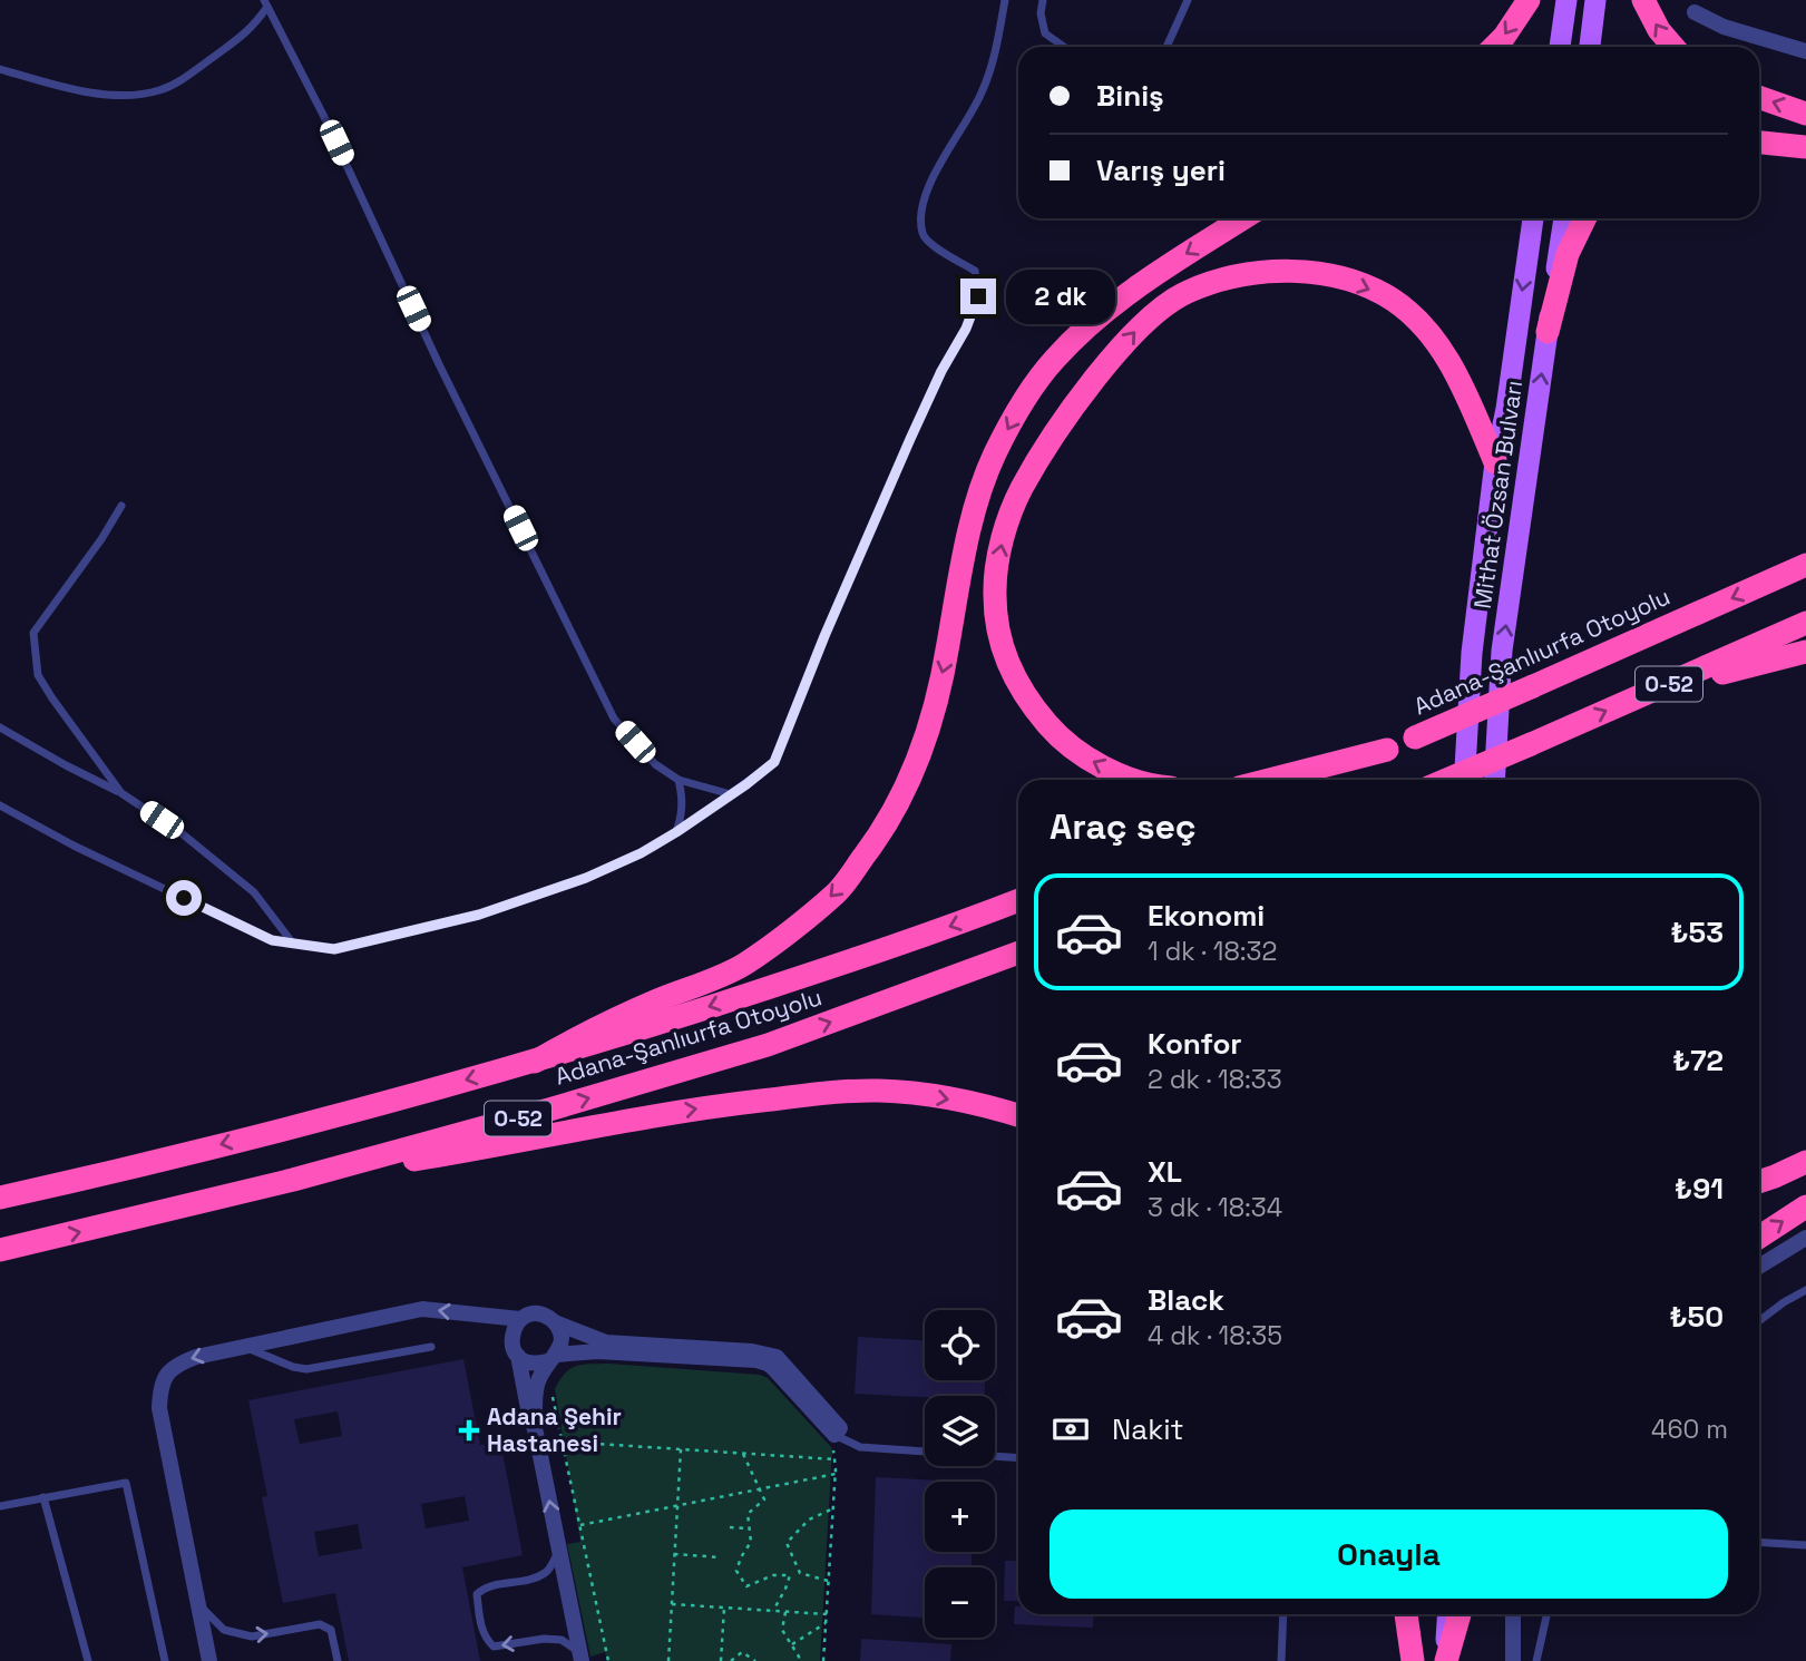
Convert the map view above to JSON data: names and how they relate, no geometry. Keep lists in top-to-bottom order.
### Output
{
  "streets": {
    "highway": ["Adana-Şanlıurfa Otoyolu", "O-52"],
    "main road": ["Mithat Özsan Bulvarı"]
  },
  "places": {
    "health": ["Adana Şehir Hastanesi"]
  },
  "page": {
    "banner": ["Biniş", "Varış yeri"],
    "bubble": "2 dk",
    "heading": "Araç seç",
    "list": [
      {
        "name": "Ekonomi",
        "note": "1 dk · 18:32",
        "value": "₺53"
      },
      {
        "name": "Konfor",
        "note": "2 dk · 18:33",
        "value": "₺72"
      },
      {
        "name": "XL",
        "note": "3 dk · 18:34",
        "value": "₺91"
      },
      {
        "name": "Black",
        "note": "4 dk · 18:35",
        "value": "₺50"
      }
    ],
    "map_buttons": ["+", "−"],
    "pay": ["Nakit", "460 m"],
    "buttons": "Onayla"
  }
}
